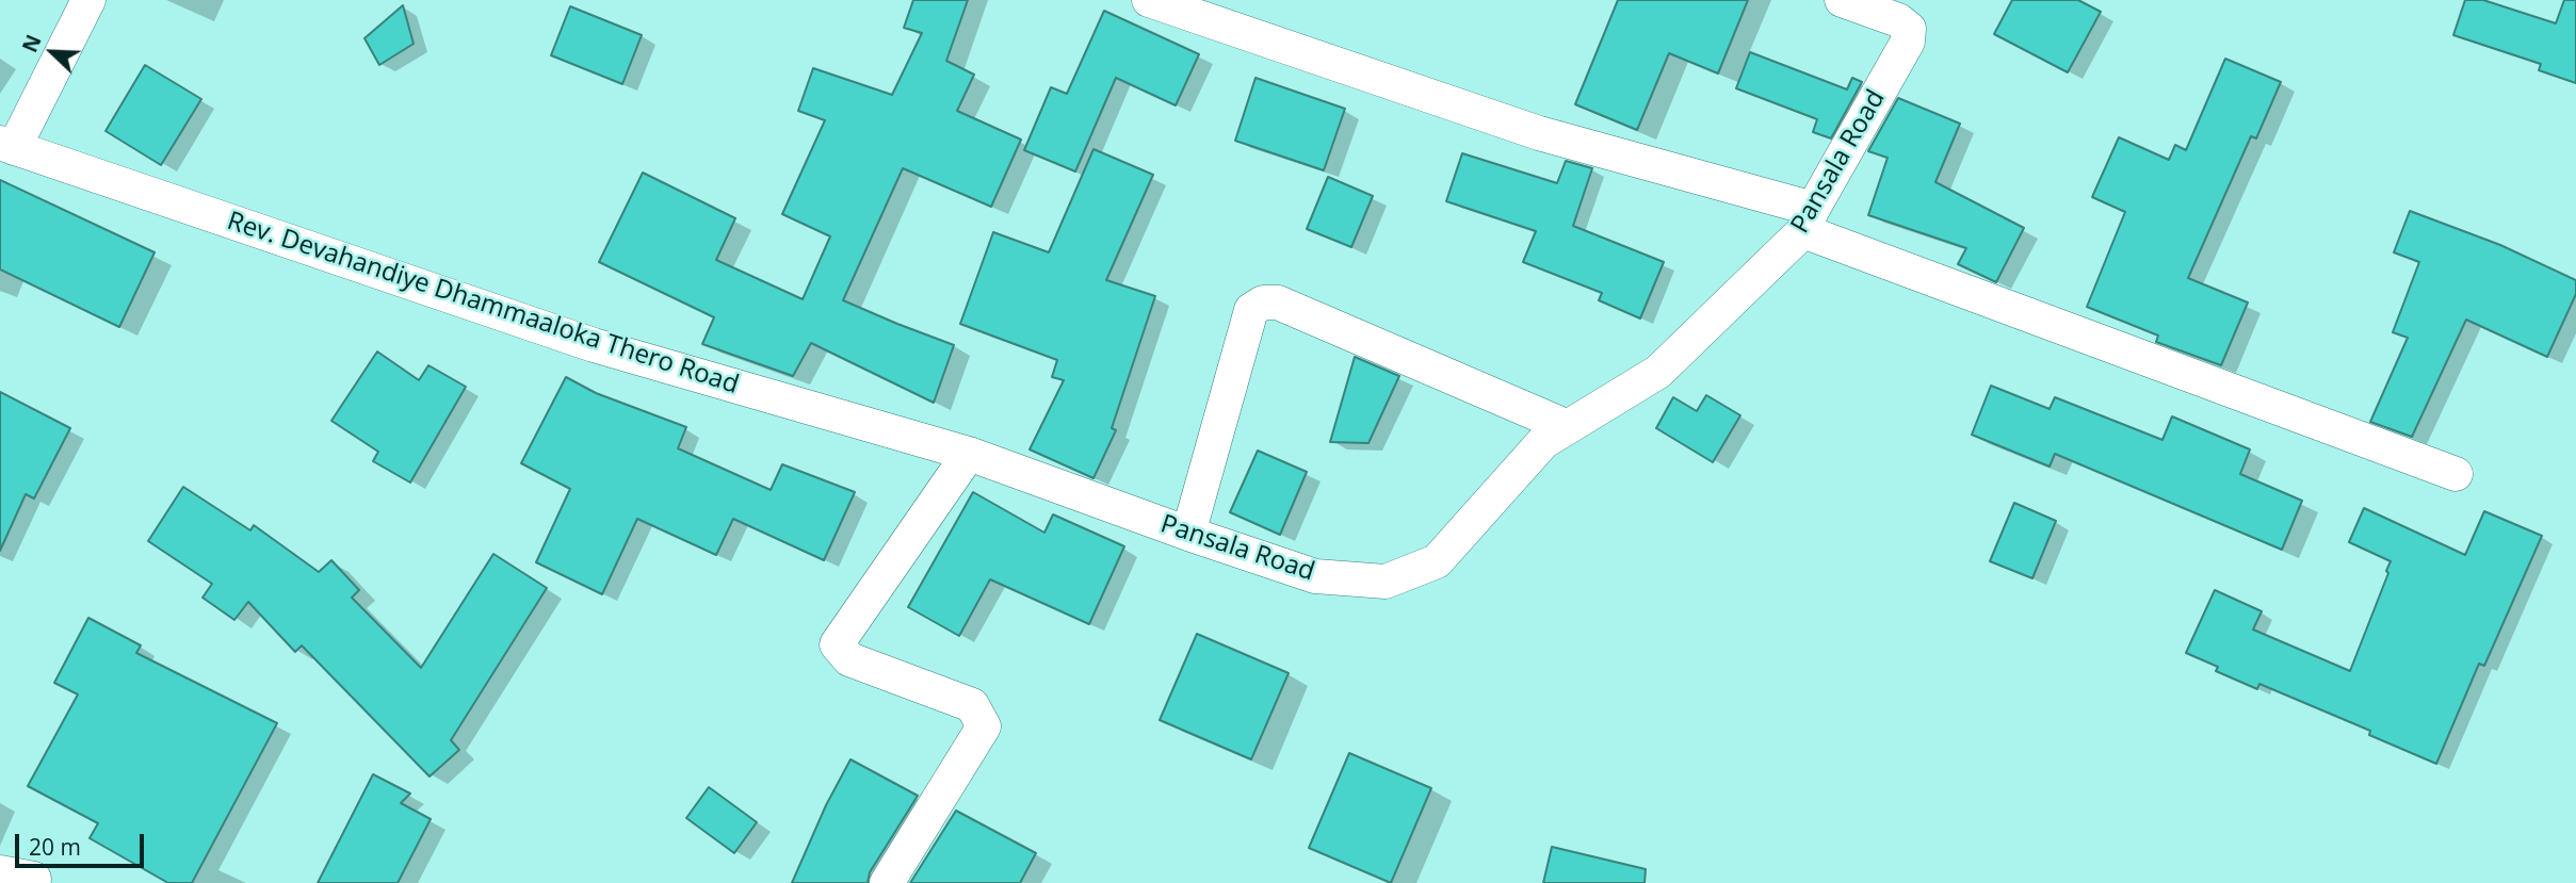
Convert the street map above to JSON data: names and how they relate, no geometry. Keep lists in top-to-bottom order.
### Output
{
  "streets": {
    "street": ["Pansala Road", "Rev. Devahandiye Dhammaaloka Thero Road"]
  },
  "crossings": [
    ["Pansala Road", "Rev. Devahandiye Dhammaaloka Thero Road"]
  ],
  "scale_bar": "20 m",
  "north": "top left"
}
